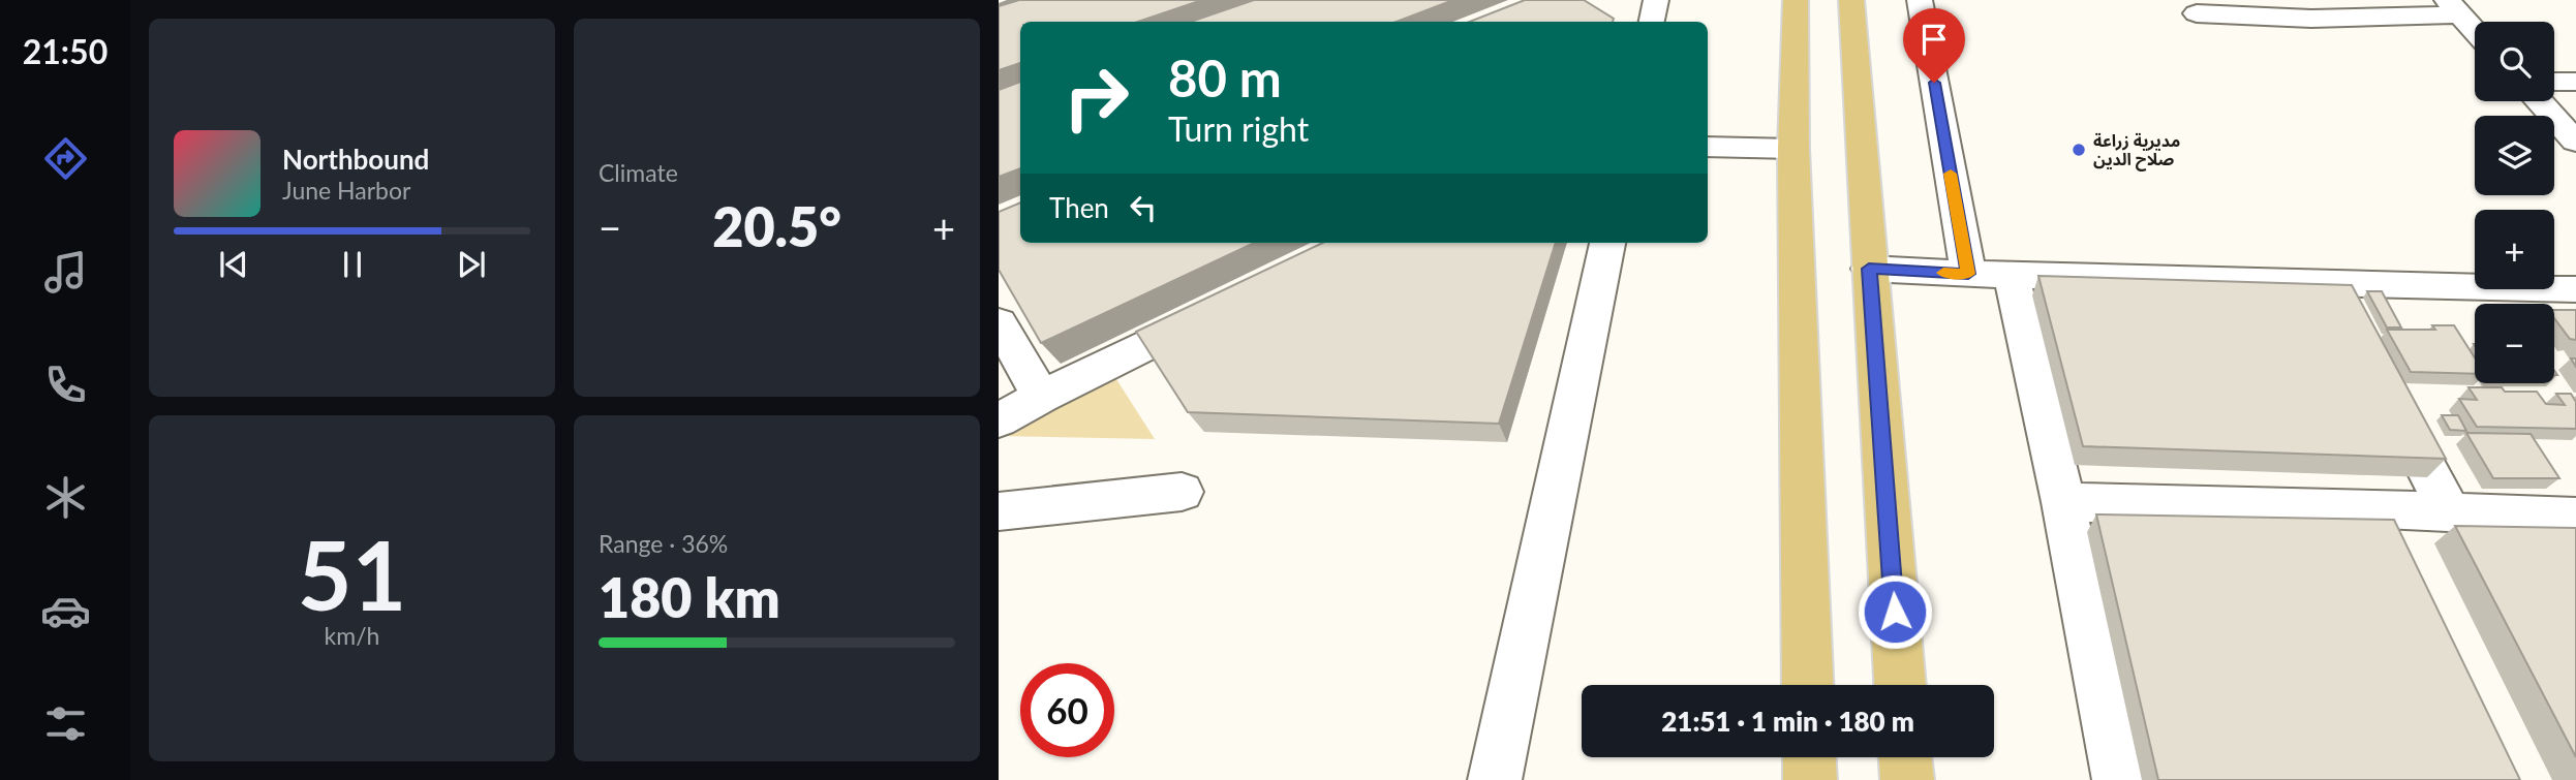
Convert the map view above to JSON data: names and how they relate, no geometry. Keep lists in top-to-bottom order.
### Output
{
  "places": ["مديرية زراعة صلاح الدين"],
  "page": {
    "tabs": "21:50",
    "tile": [
      "Climate",
      ["51", "km/h"],
      ["Range · 36%", "180 km"]
    ],
    "map_buttons": ["+", "−"],
    "turn": ["80 m", "Turn right"],
    "song": ["Northbound", "June Harbor"],
    "then": "Then",
    "heat": ["−", "20.5°", "+"],
    "limit": "60",
    "trip": "21:51 · 1 min · 180 m"
  }
}
